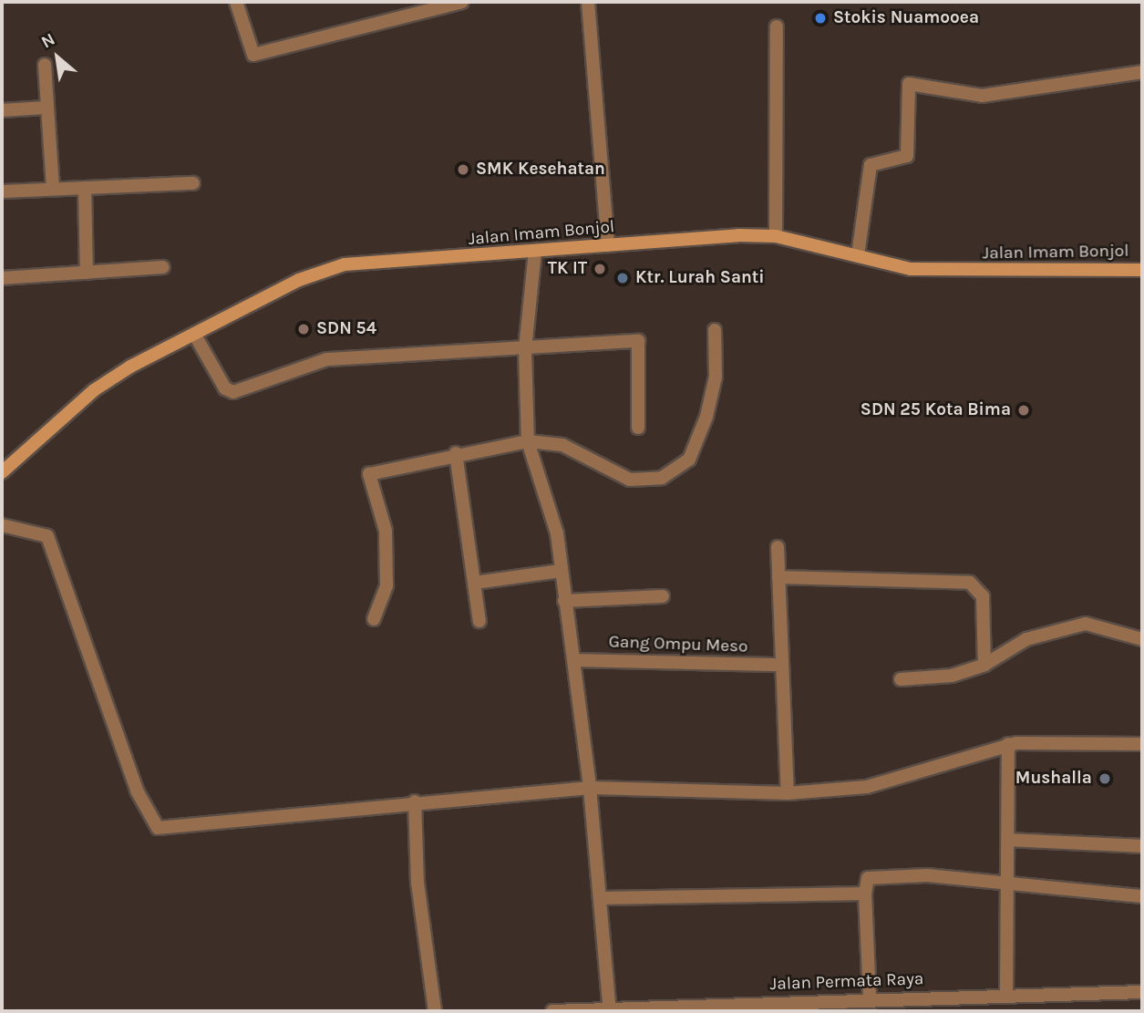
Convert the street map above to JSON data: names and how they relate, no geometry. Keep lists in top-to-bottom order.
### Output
{
  "streets": {
    "street": ["Jalan Imam Bonjol", "Gang Ompu Meso", "Jalan Permata Raya"]
  },
  "places": [
    "Stokis Nuamooea",
    "SMK Kesehatan",
    "TK IT",
    "Ktr. Lurah Santi",
    "SDN 54",
    "SDN 25 Kota Bima",
    "Mushalla"
  ],
  "north": "top left"
}
